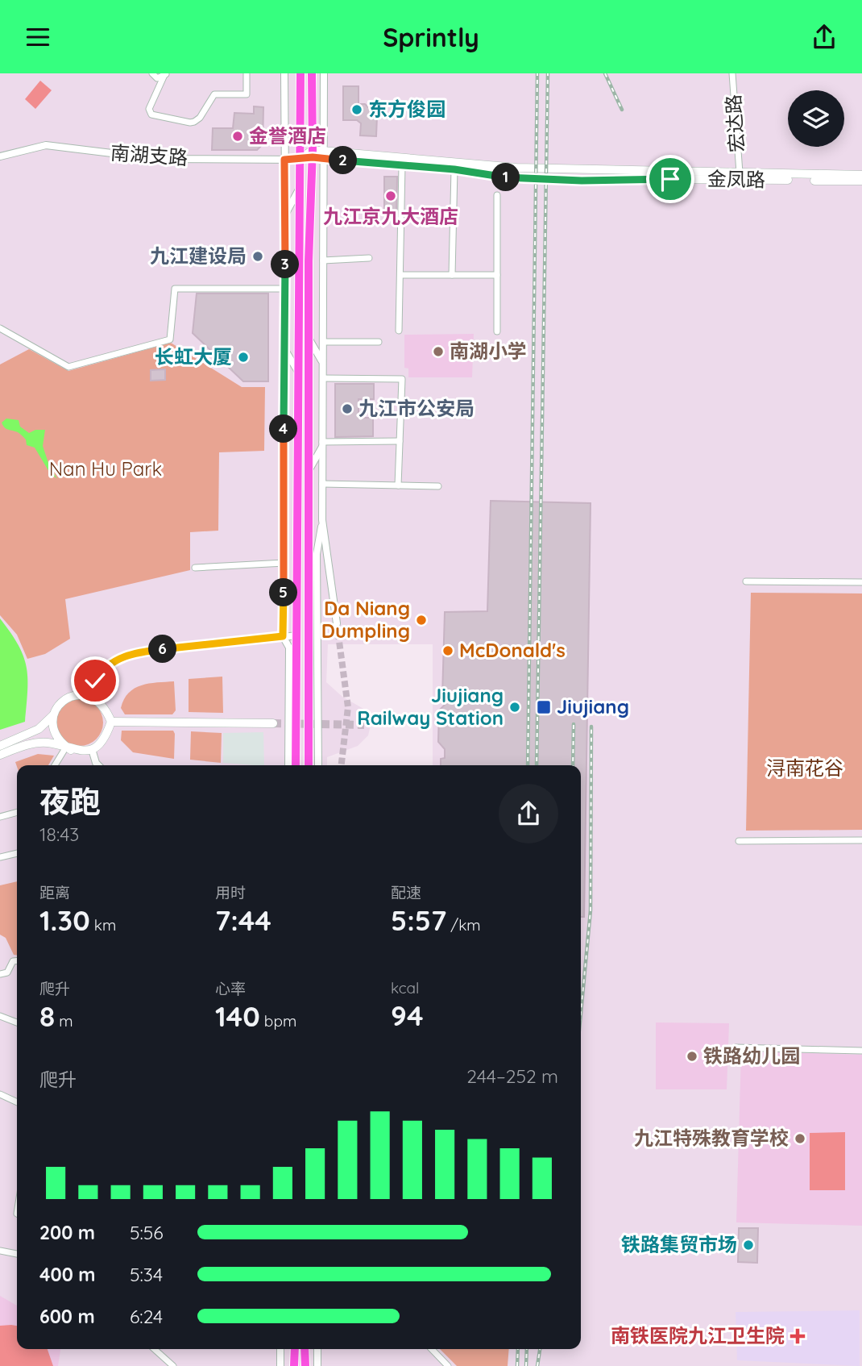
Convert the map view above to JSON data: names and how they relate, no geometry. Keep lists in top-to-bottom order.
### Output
{
  "streets": {
    "main road": ["金凤路"],
    "street": ["宏达路", "南湖支路"]
  },
  "crossings": [
    ["宏达路", "金凤路"],
    ["南湖支路", "金凤路"]
  ],
  "parks": ["Nan Hu Park", "浔南花谷"],
  "places": {
    "other": [
      "东方俊园",
      "金誉酒店",
      "九江京九大酒店",
      "九江建设局",
      "南湖小学",
      "长虹大厦",
      "九江市公安局",
      "Da Niang Dumpling",
      "McDonald's",
      "Jiujiang Railway Station",
      "铁路幼儿园",
      "九江特殊教育学校",
      "铁路集贸市场"
    ],
    "transit": ["Jiujiang"],
    "health": ["南铁医院九江卫生院"]
  },
  "page": {
    "header": "Sprintly",
    "pins": [
      "2",
      "1",
      "3",
      "4",
      "5",
      "6"
    ],
    "heading": ["夜跑", "18:43"],
    "stats": [
      ["距离", "1.30 km"],
      ["用时", "7:44"],
      ["配速", "5:57 /km"],
      ["爬升", "8 m"],
      ["心率", "140 bpm"],
      ["kcal", "94"]
    ],
    "chart": ["爬升", "244–252 m"],
    "list": [
      {
        "name": "200 m",
        "note": "5:56"
      },
      {
        "name": "400 m",
        "note": "5:34"
      },
      {
        "name": "600 m",
        "note": "6:24"
      }
    ]
  }
}
